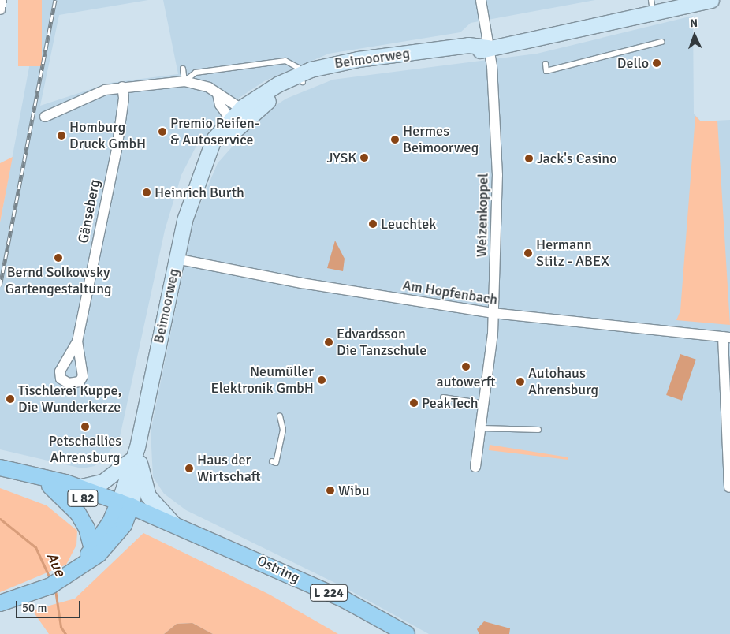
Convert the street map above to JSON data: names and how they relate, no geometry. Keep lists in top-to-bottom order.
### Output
{
  "streets": {
    "main road": [
      "Beimoorweg",
      "L 82",
      "Ostring",
      "L 224"
    ],
    "street": ["Gänseberg", "Weizenkoppel", "Am Hopfenbach"]
  },
  "crossings": [
    ["Beimoorweg", "Weizenkoppel"],
    ["Beimoorweg", "Am Hopfenbach"],
    ["Beimoorweg", "L 82"],
    ["Beimoorweg", "Ostring"],
    ["Weizenkoppel", "Am Hopfenbach"],
    ["L 82", "Ostring"]
  ],
  "water": ["Aue"],
  "places": [
    "Dello",
    "Premio Reifen- & Autoservice",
    "Homburg Druck GmbH",
    "Hermes Beimoorweg",
    "JYSK",
    "Jack's Casino",
    "Heinrich Burth",
    "Leuchtek",
    "Hermann Stitz - ABEX",
    "Bernd Solkowsky Gartengestaltung",
    "Edvardsson Die Tanzschule",
    "autowerft",
    "Neumüller Elektronik GmbH",
    "Autohaus Ahrensburg",
    "Tischlerei Kuppe, Die Wunderkerze",
    "PeakTech",
    "Petschallies Ahrensburg",
    "Haus der Wirtschaft",
    "Wibu"
  ],
  "scale_bar": "50 m",
  "north": "top"
}
